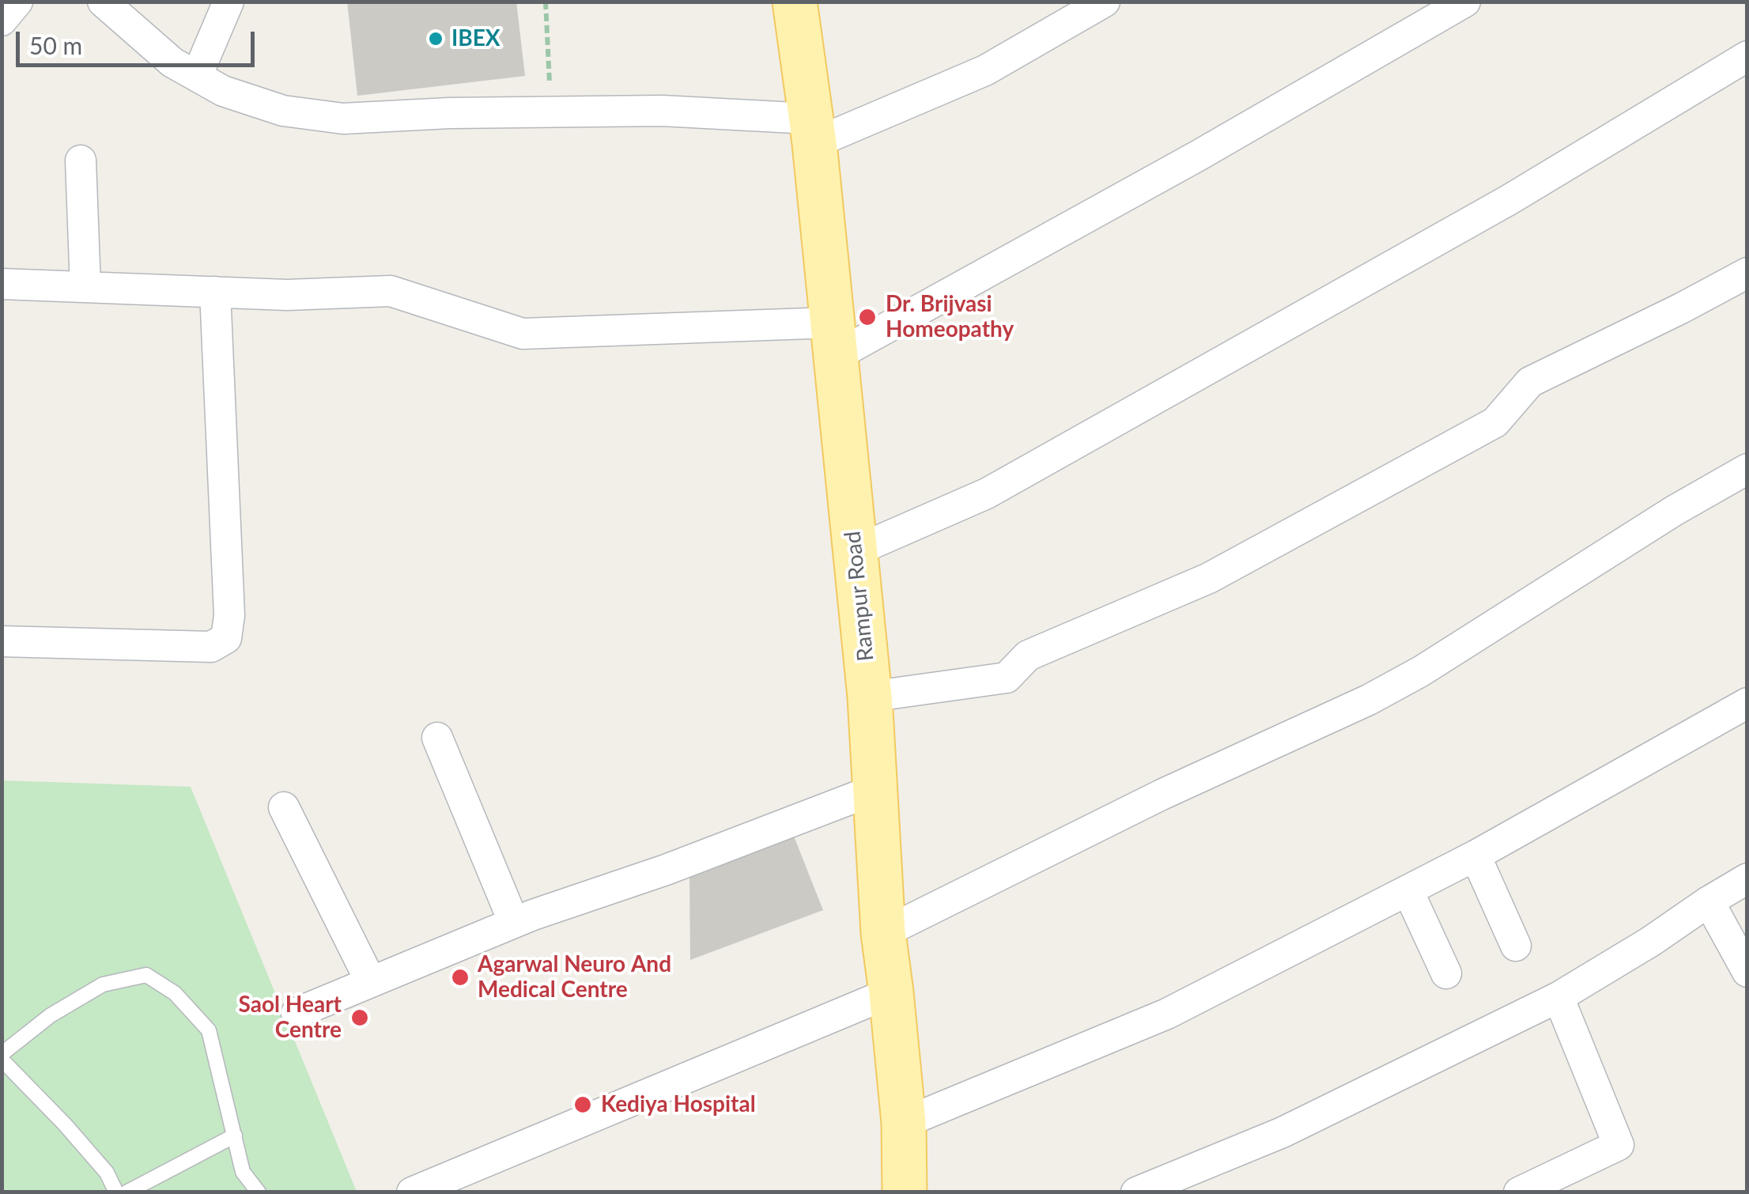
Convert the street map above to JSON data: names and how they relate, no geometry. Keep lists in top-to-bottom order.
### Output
{
  "streets": {
    "main road": ["Rampur Road"]
  },
  "places": [
    "IBEX",
    "Dr. Brijvasi Homeopathy",
    "Agarwal Neuro And Medical Centre",
    "Saol Heart Centre",
    "Kediya Hospital"
  ],
  "scale_bar": "50 m"
}
